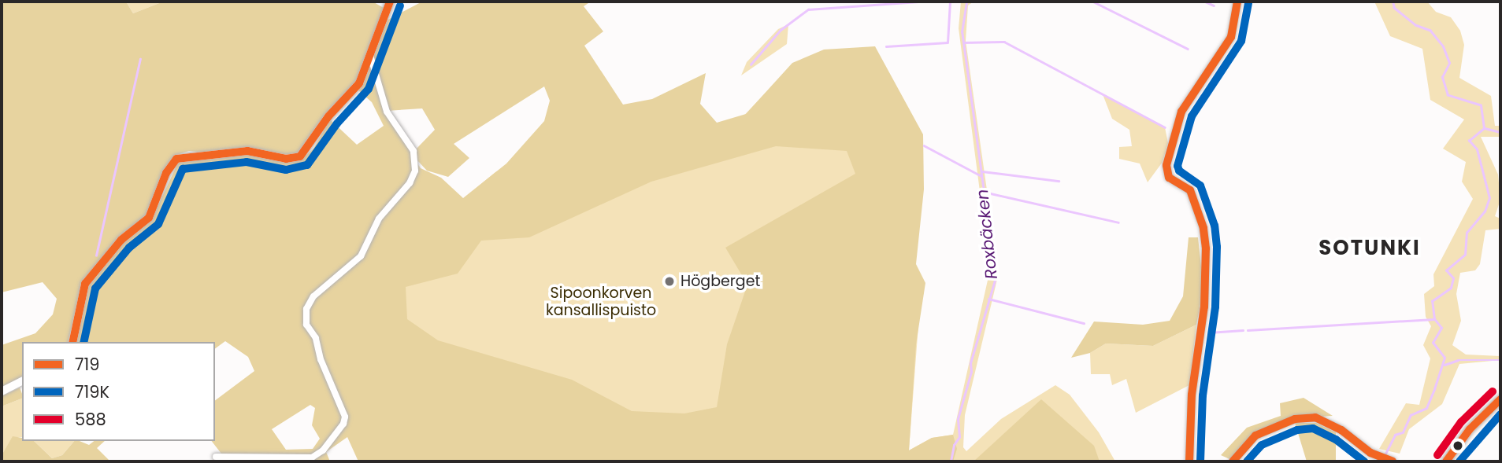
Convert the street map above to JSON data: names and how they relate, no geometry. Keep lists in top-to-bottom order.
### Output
{
  "districts": ["SOTUNKI"],
  "water": ["Roxbäcken"],
  "parks": ["Sipoonkorven kansallispuisto"],
  "places": ["Högberget"],
  "lines": ["transit line 719", "transit line 719K", "transit line 588"],
  "legend": ["719", "719K", "588"]
}
